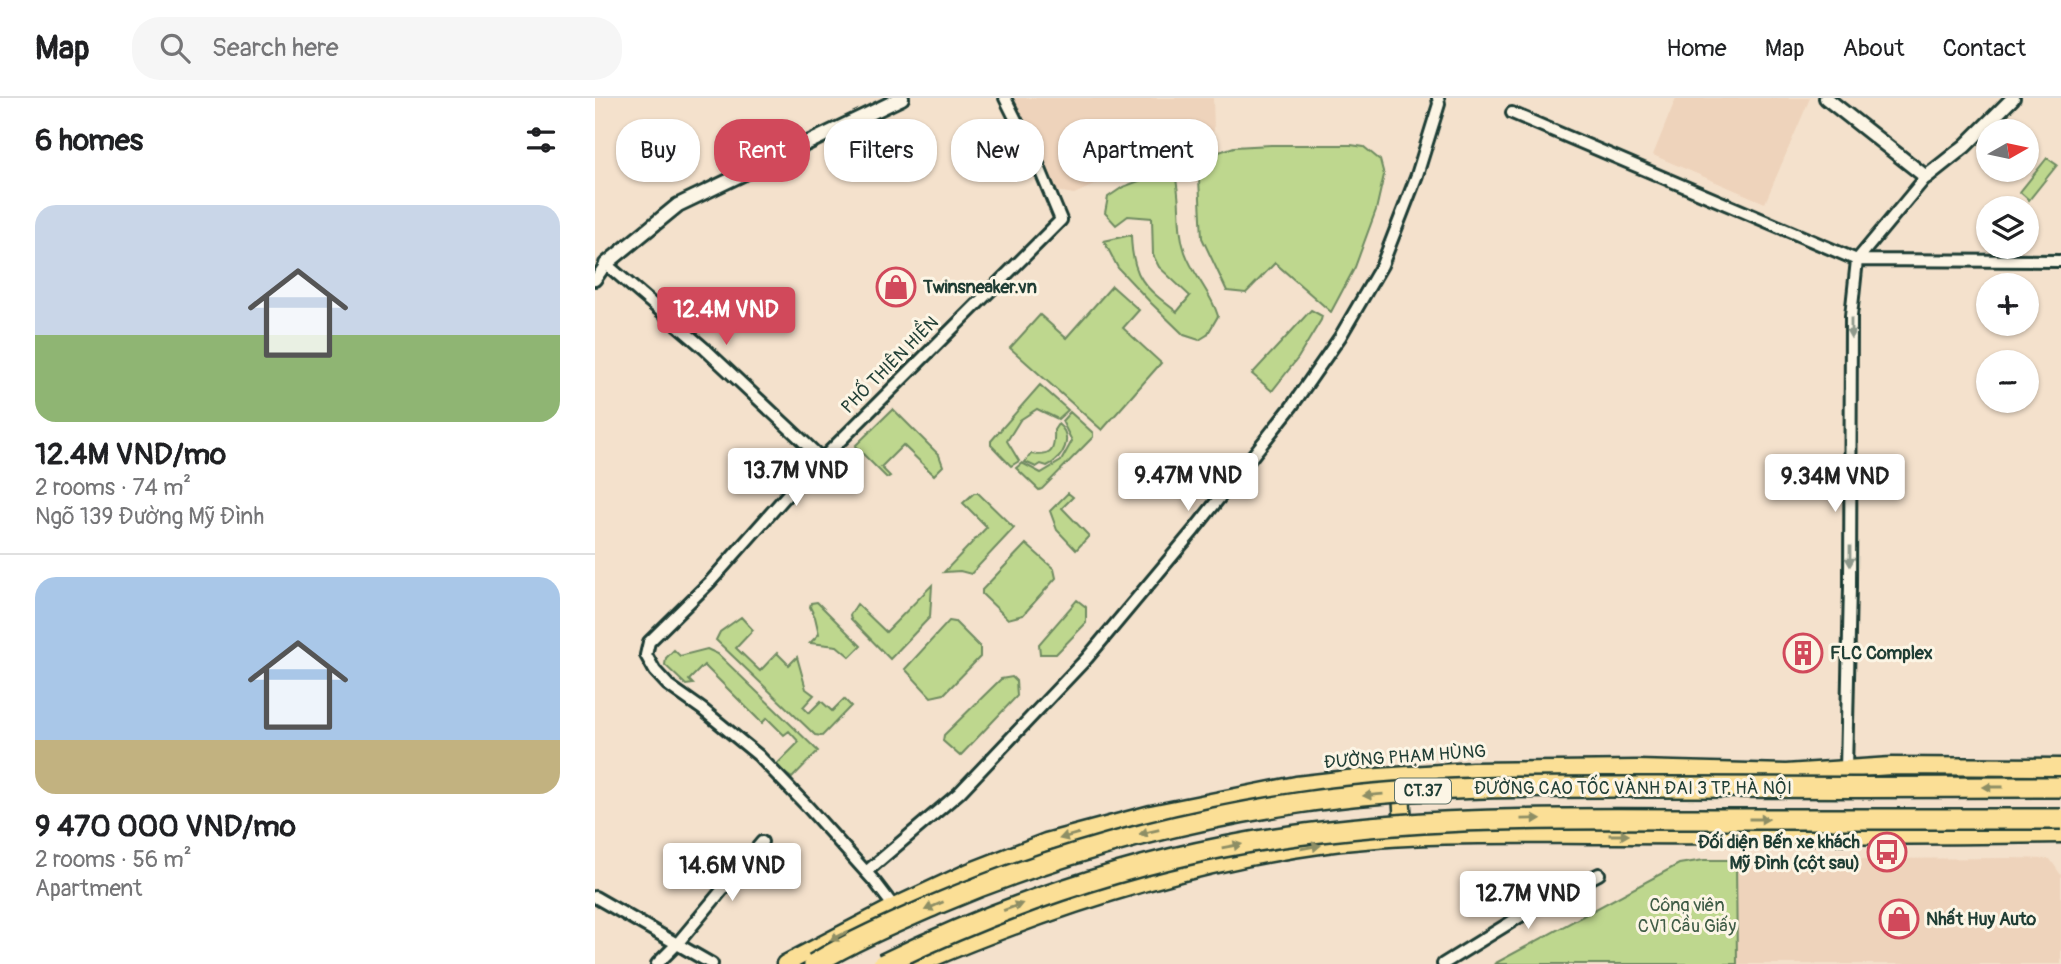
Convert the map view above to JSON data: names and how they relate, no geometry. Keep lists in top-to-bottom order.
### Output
{
  "streets": {
    "highway": ["ĐƯỜNG CAO TỐC VÀNH ĐAI 3 TP. HÀ NỘI", "CT.37"],
    "main road": ["ĐƯỜNG PHẠM HÙNG"],
    "street": ["PHỐ THIÊN HIỀN"]
  },
  "crossings": [
    ["PHỐ THIÊN HIỀN", "ĐƯỜNG PHẠM HÙNG"]
  ],
  "parks": ["Công viên CV1 Cầu Giấy"],
  "places": {
    "shop": ["Twinsneaker.vn", "Nhất Huy Auto"],
    "building": ["FLC Complex"],
    "bus stop": ["Đối diện Bến xe khách Mỹ Đình (cột sau)"]
  },
  "north": "right",
  "page": {
    "header": "Map",
    "search": "Search here",
    "nav": [
      "Home",
      "Map",
      "About",
      "Contact"
    ],
    "heading": "6 homes",
    "map_buttons": ["+", "−"],
    "chip": [
      "Buy",
      "Rent",
      "Filters",
      "New",
      "Apartment"
    ],
    "list": [
      {
        "name": "12.4M VND/mo",
        "note": "2 rooms · 74 m² · Ngõ 139 Đường Mỹ Đình"
      },
      {
        "name": "9 470 000 VND/mo",
        "note": "2 rooms · 56 m² · Apartment"
      }
    ],
    "price": [
      "12.4M VND",
      "13.7M VND",
      "9.47M VND",
      "9.34M VND",
      "14.6M VND",
      "12.7M VND"
    ]
  }
}
